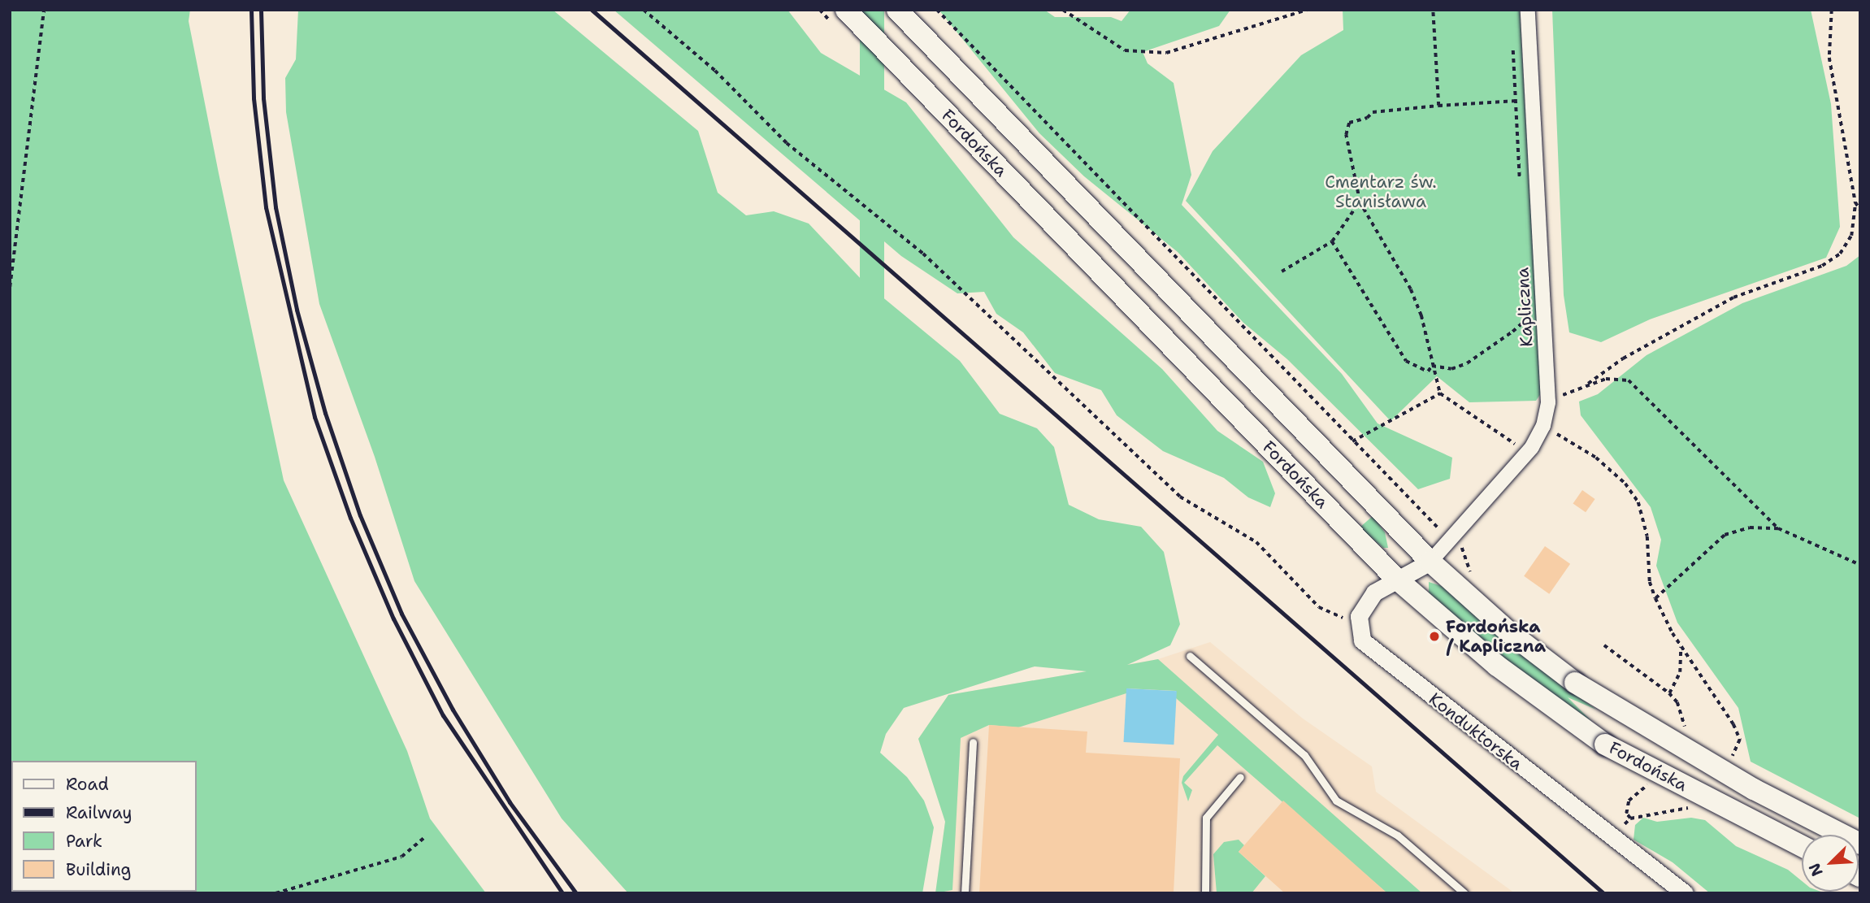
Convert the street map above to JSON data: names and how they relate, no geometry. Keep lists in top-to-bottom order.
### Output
{
  "streets": {
    "main road": ["Fordońska"],
    "street": ["Kapliczna", "Konduktorska"]
  },
  "crossings": [
    ["Fordońska", "Kapliczna"]
  ],
  "parks": ["Cmentarz św. Stanisława"],
  "places": ["Fordońska / Kapliczna"],
  "legend": [
    "Road",
    "Railway",
    "Park",
    "Building"
  ],
  "north": "bottom left"
}
